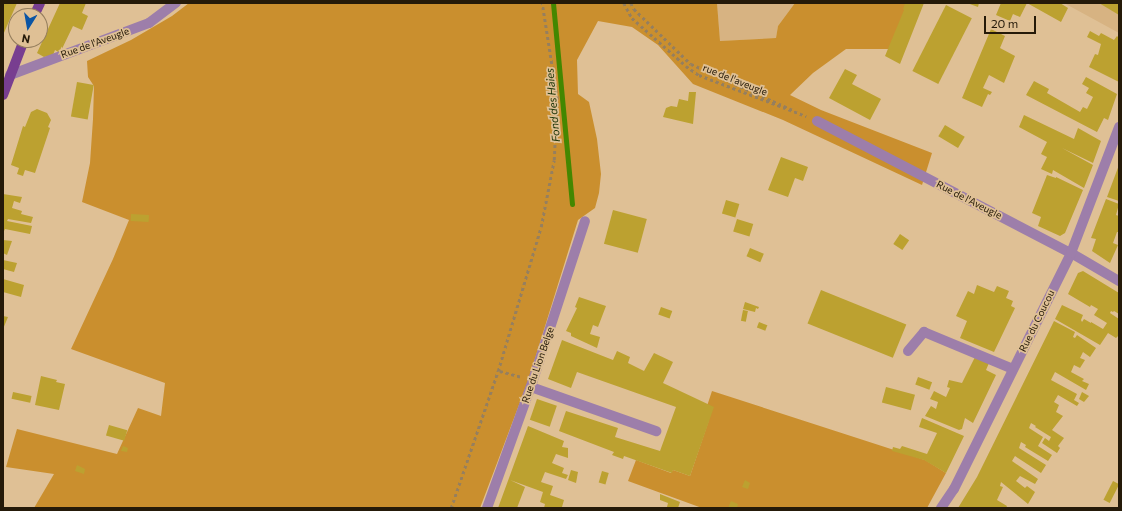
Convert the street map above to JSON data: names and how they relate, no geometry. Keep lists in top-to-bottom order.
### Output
{
  "streets": {
    "street": ["Rue de l'Aveugle", "Rue du Coucou", "Rue du Lion Belge"],
    "path": ["rue de l'aveugle"]
  },
  "crossings": [
    ["Rue de l'Aveugle", "rue de l'aveugle"],
    ["Rue de l'Aveugle", "Rue du Coucou"]
  ],
  "water": ["Fond des Haies"],
  "scale_bar": "20 m",
  "north": "bottom"
}
